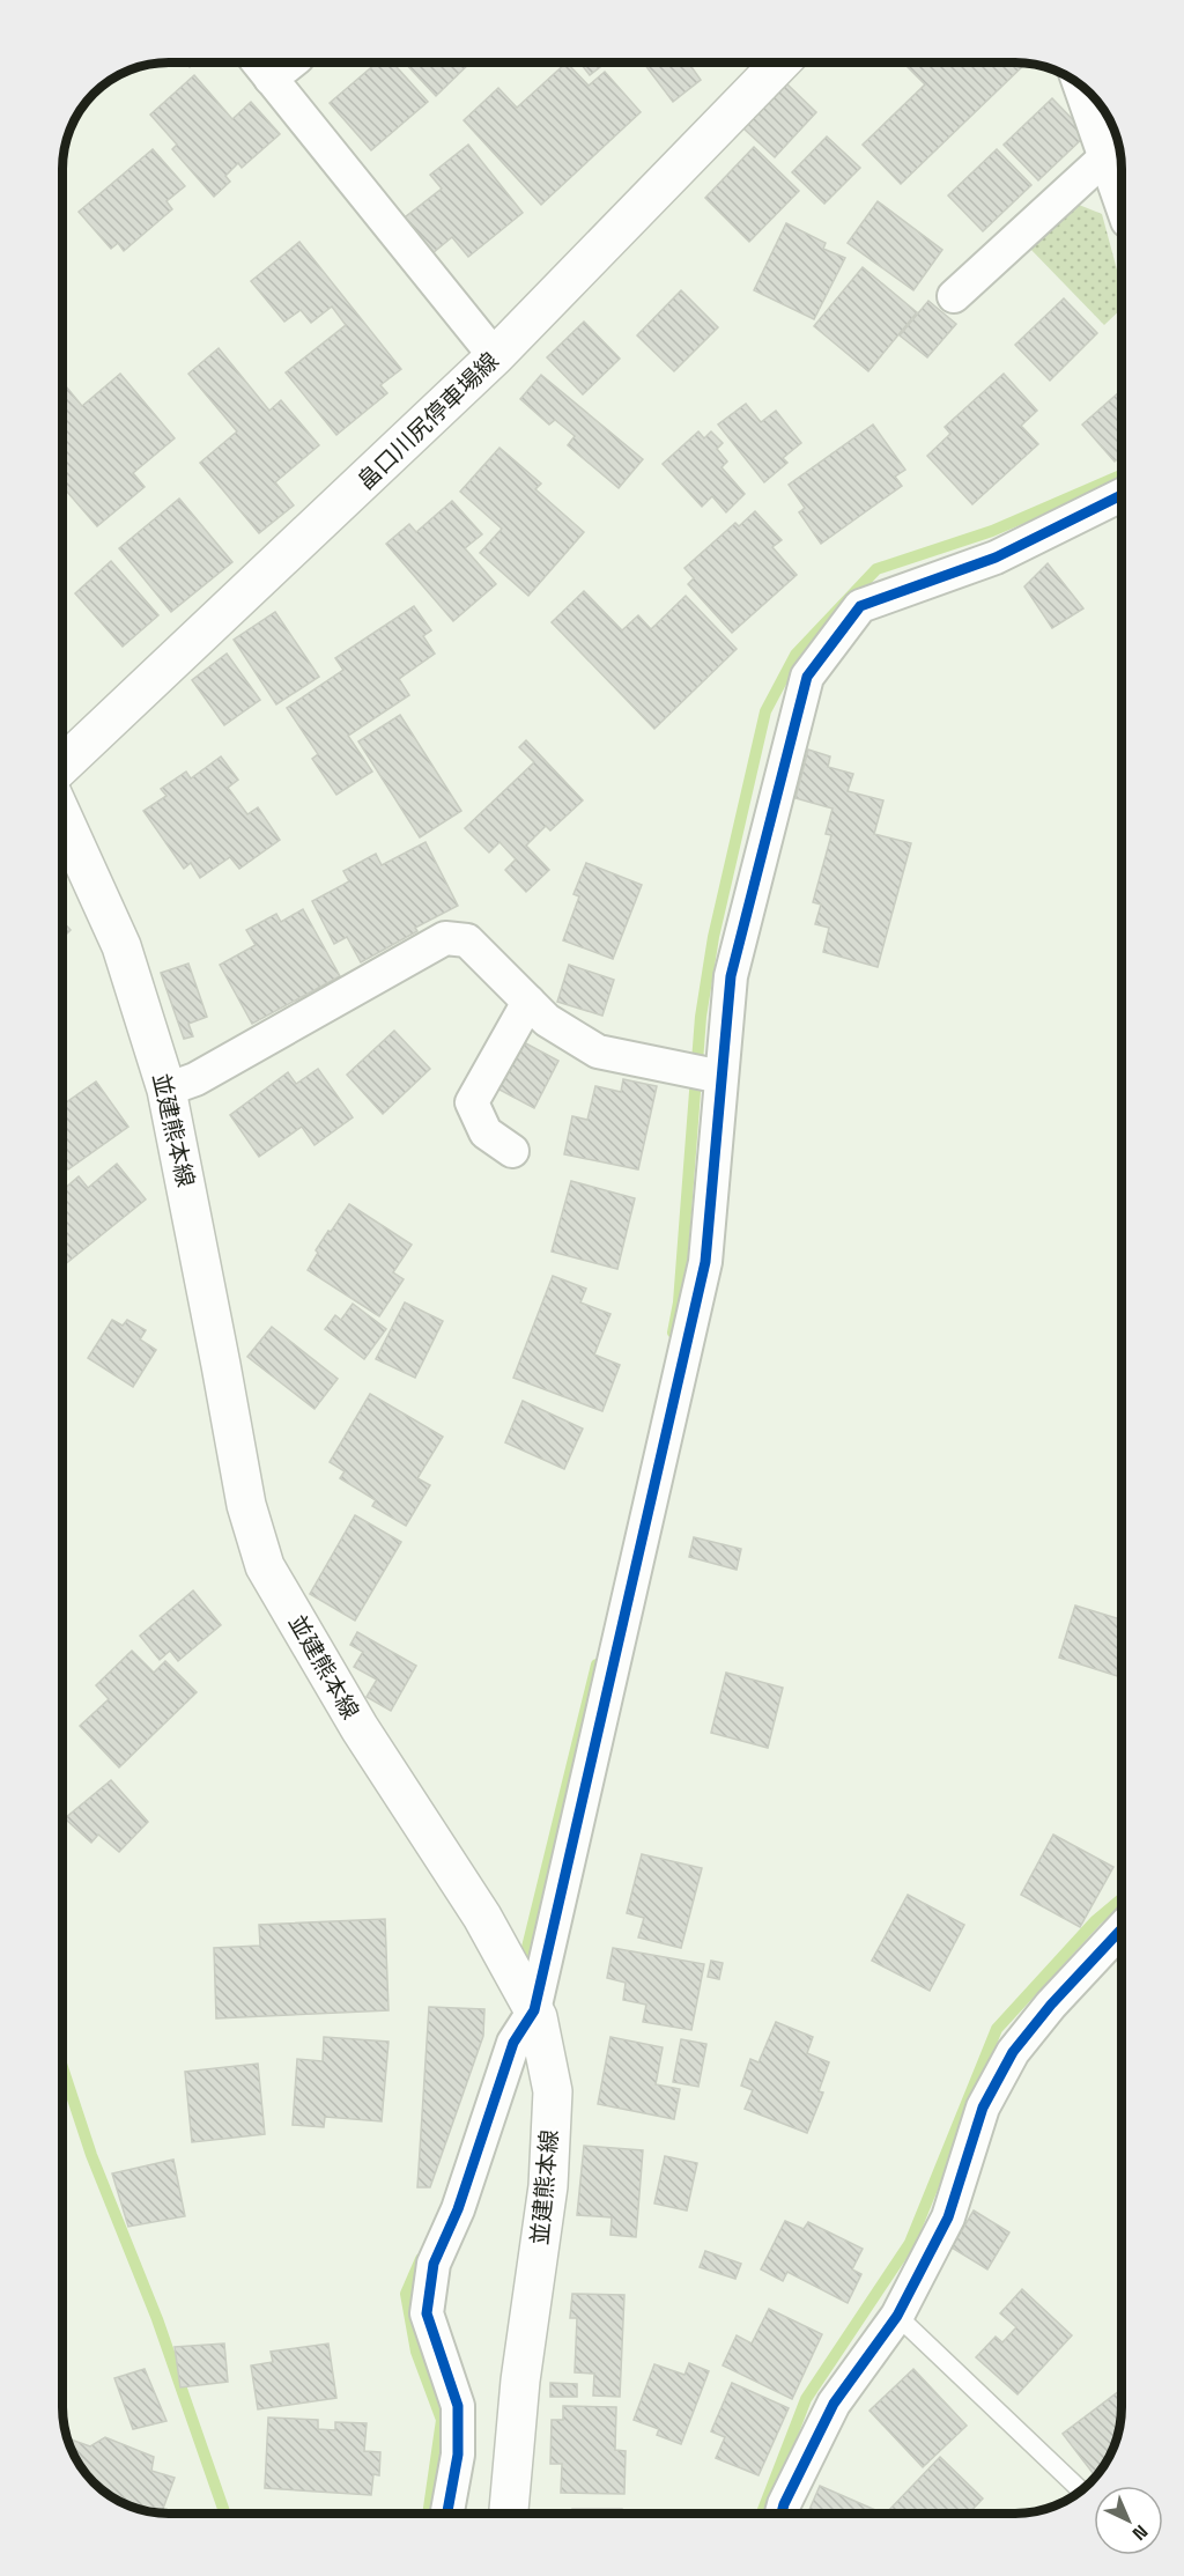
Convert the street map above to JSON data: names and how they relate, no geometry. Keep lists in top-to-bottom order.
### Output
{
  "streets": {
    "main road": ["畠口川尻停車場線", "並建熊本線"]
  },
  "north": "bottom right"
}
